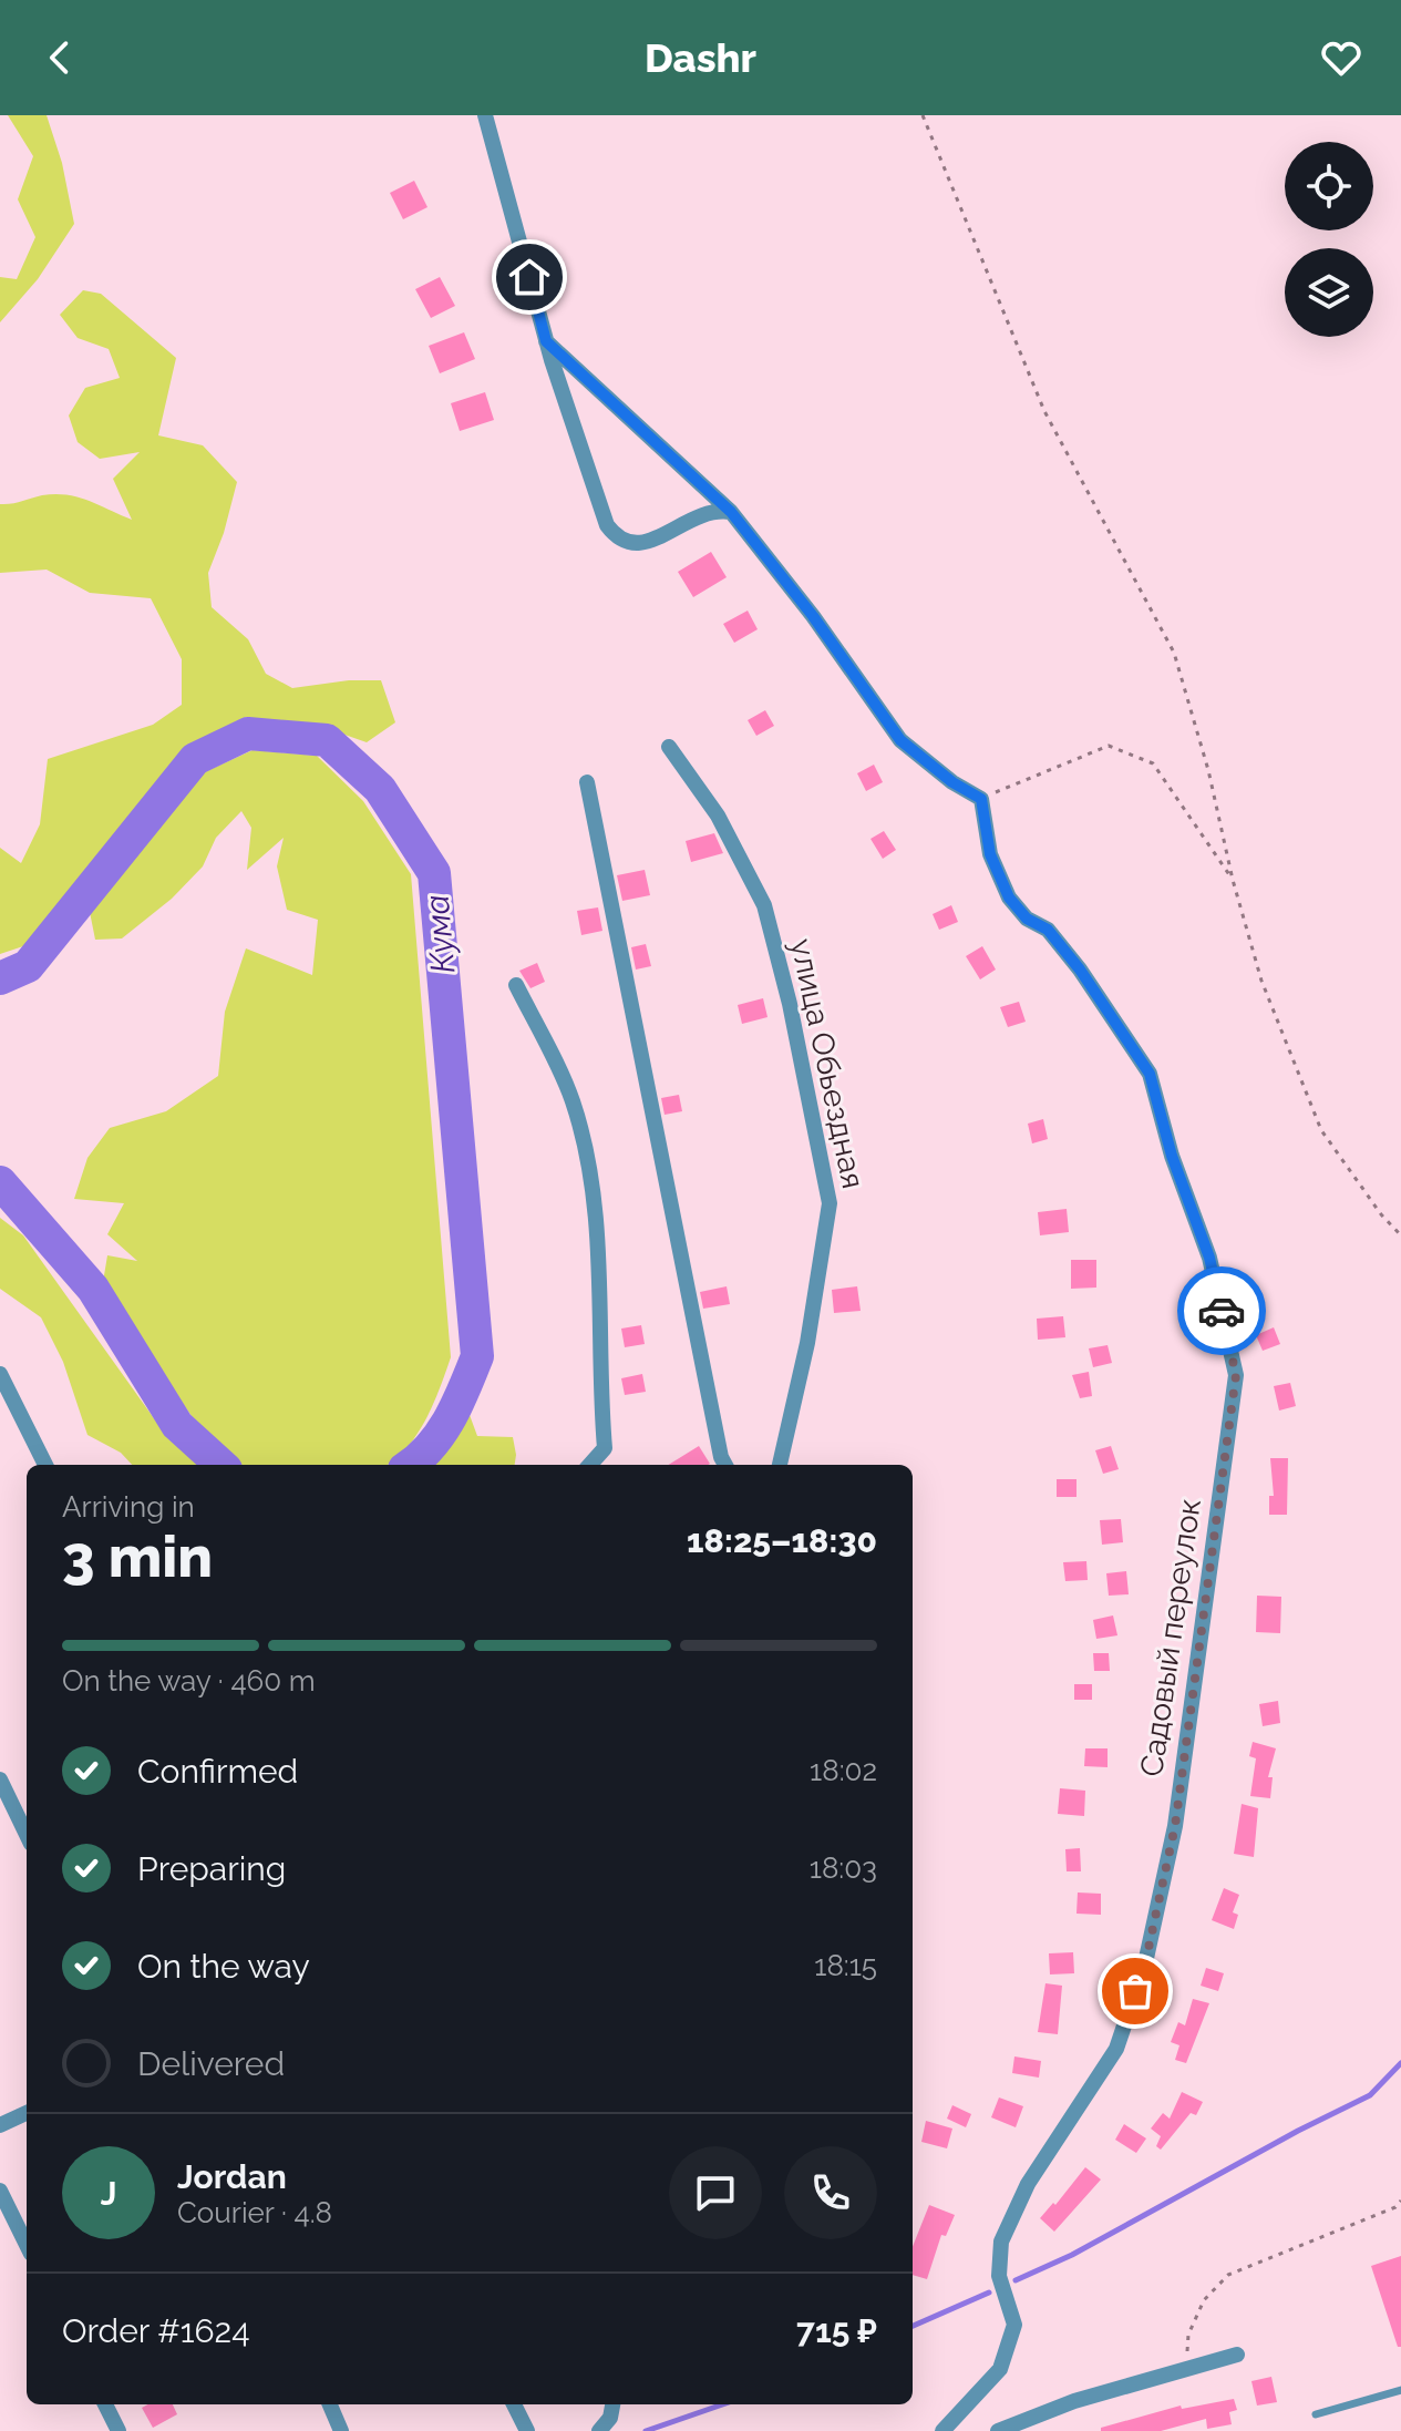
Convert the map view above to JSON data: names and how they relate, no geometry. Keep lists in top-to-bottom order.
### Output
{
  "streets": {
    "street": ["улица Обьездная", "Садовый переулок"]
  },
  "water": ["Кума"],
  "page": {
    "header": "Dashr",
    "heading": ["3 min", "Arriving in", "18:25–18:30"],
    "panel": [
      "Jordan",
      "Courier · 4.8",
      "Order #1624",
      "715 ₽"
    ],
    "bar": "On the way · 460 m",
    "list": [
      ["Confirmed", "18:02"],
      ["Preparing", "18:03"],
      ["On the way", "18:15"],
      "Delivered"
    ],
    "round": "J"
  }
}
